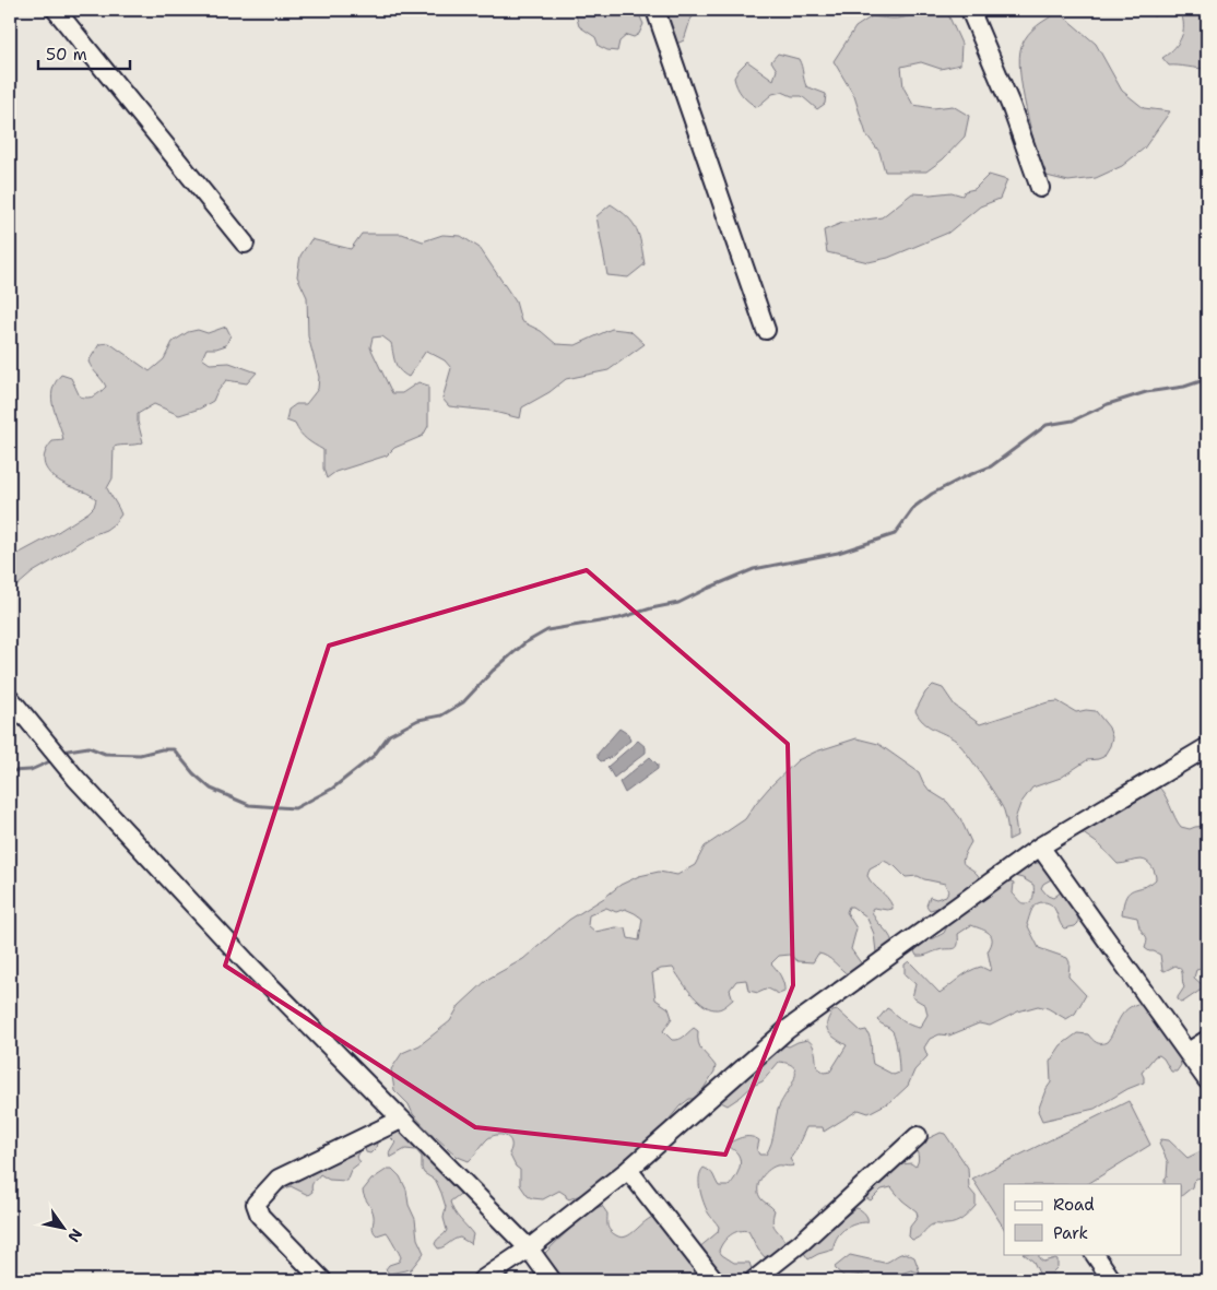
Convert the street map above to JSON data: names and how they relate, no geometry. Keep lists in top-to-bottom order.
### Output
{
  "legend": ["Road", "Park"],
  "scale_bar": "50 m",
  "north": "bottom right"
}
